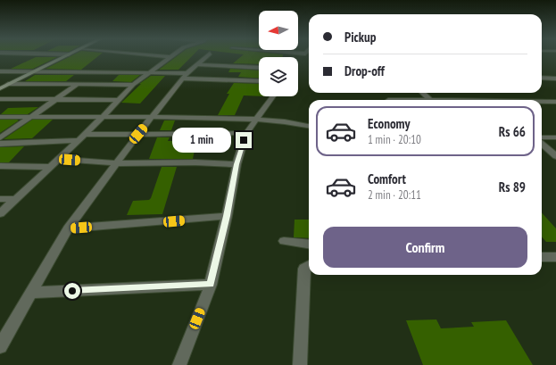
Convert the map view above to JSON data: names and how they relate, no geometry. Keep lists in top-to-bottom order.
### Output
{
  "north": "left",
  "page": {
    "banner": ["Pickup", "Drop-off"],
    "list": [
      {
        "name": "Economy",
        "note": "1 min · 20:10",
        "value": "Rs 66"
      },
      {
        "name": "Comfort",
        "note": "2 min · 20:11",
        "value": "Rs 89"
      }
    ],
    "bubble": "1 min",
    "buttons": "Confirm"
  }
}
